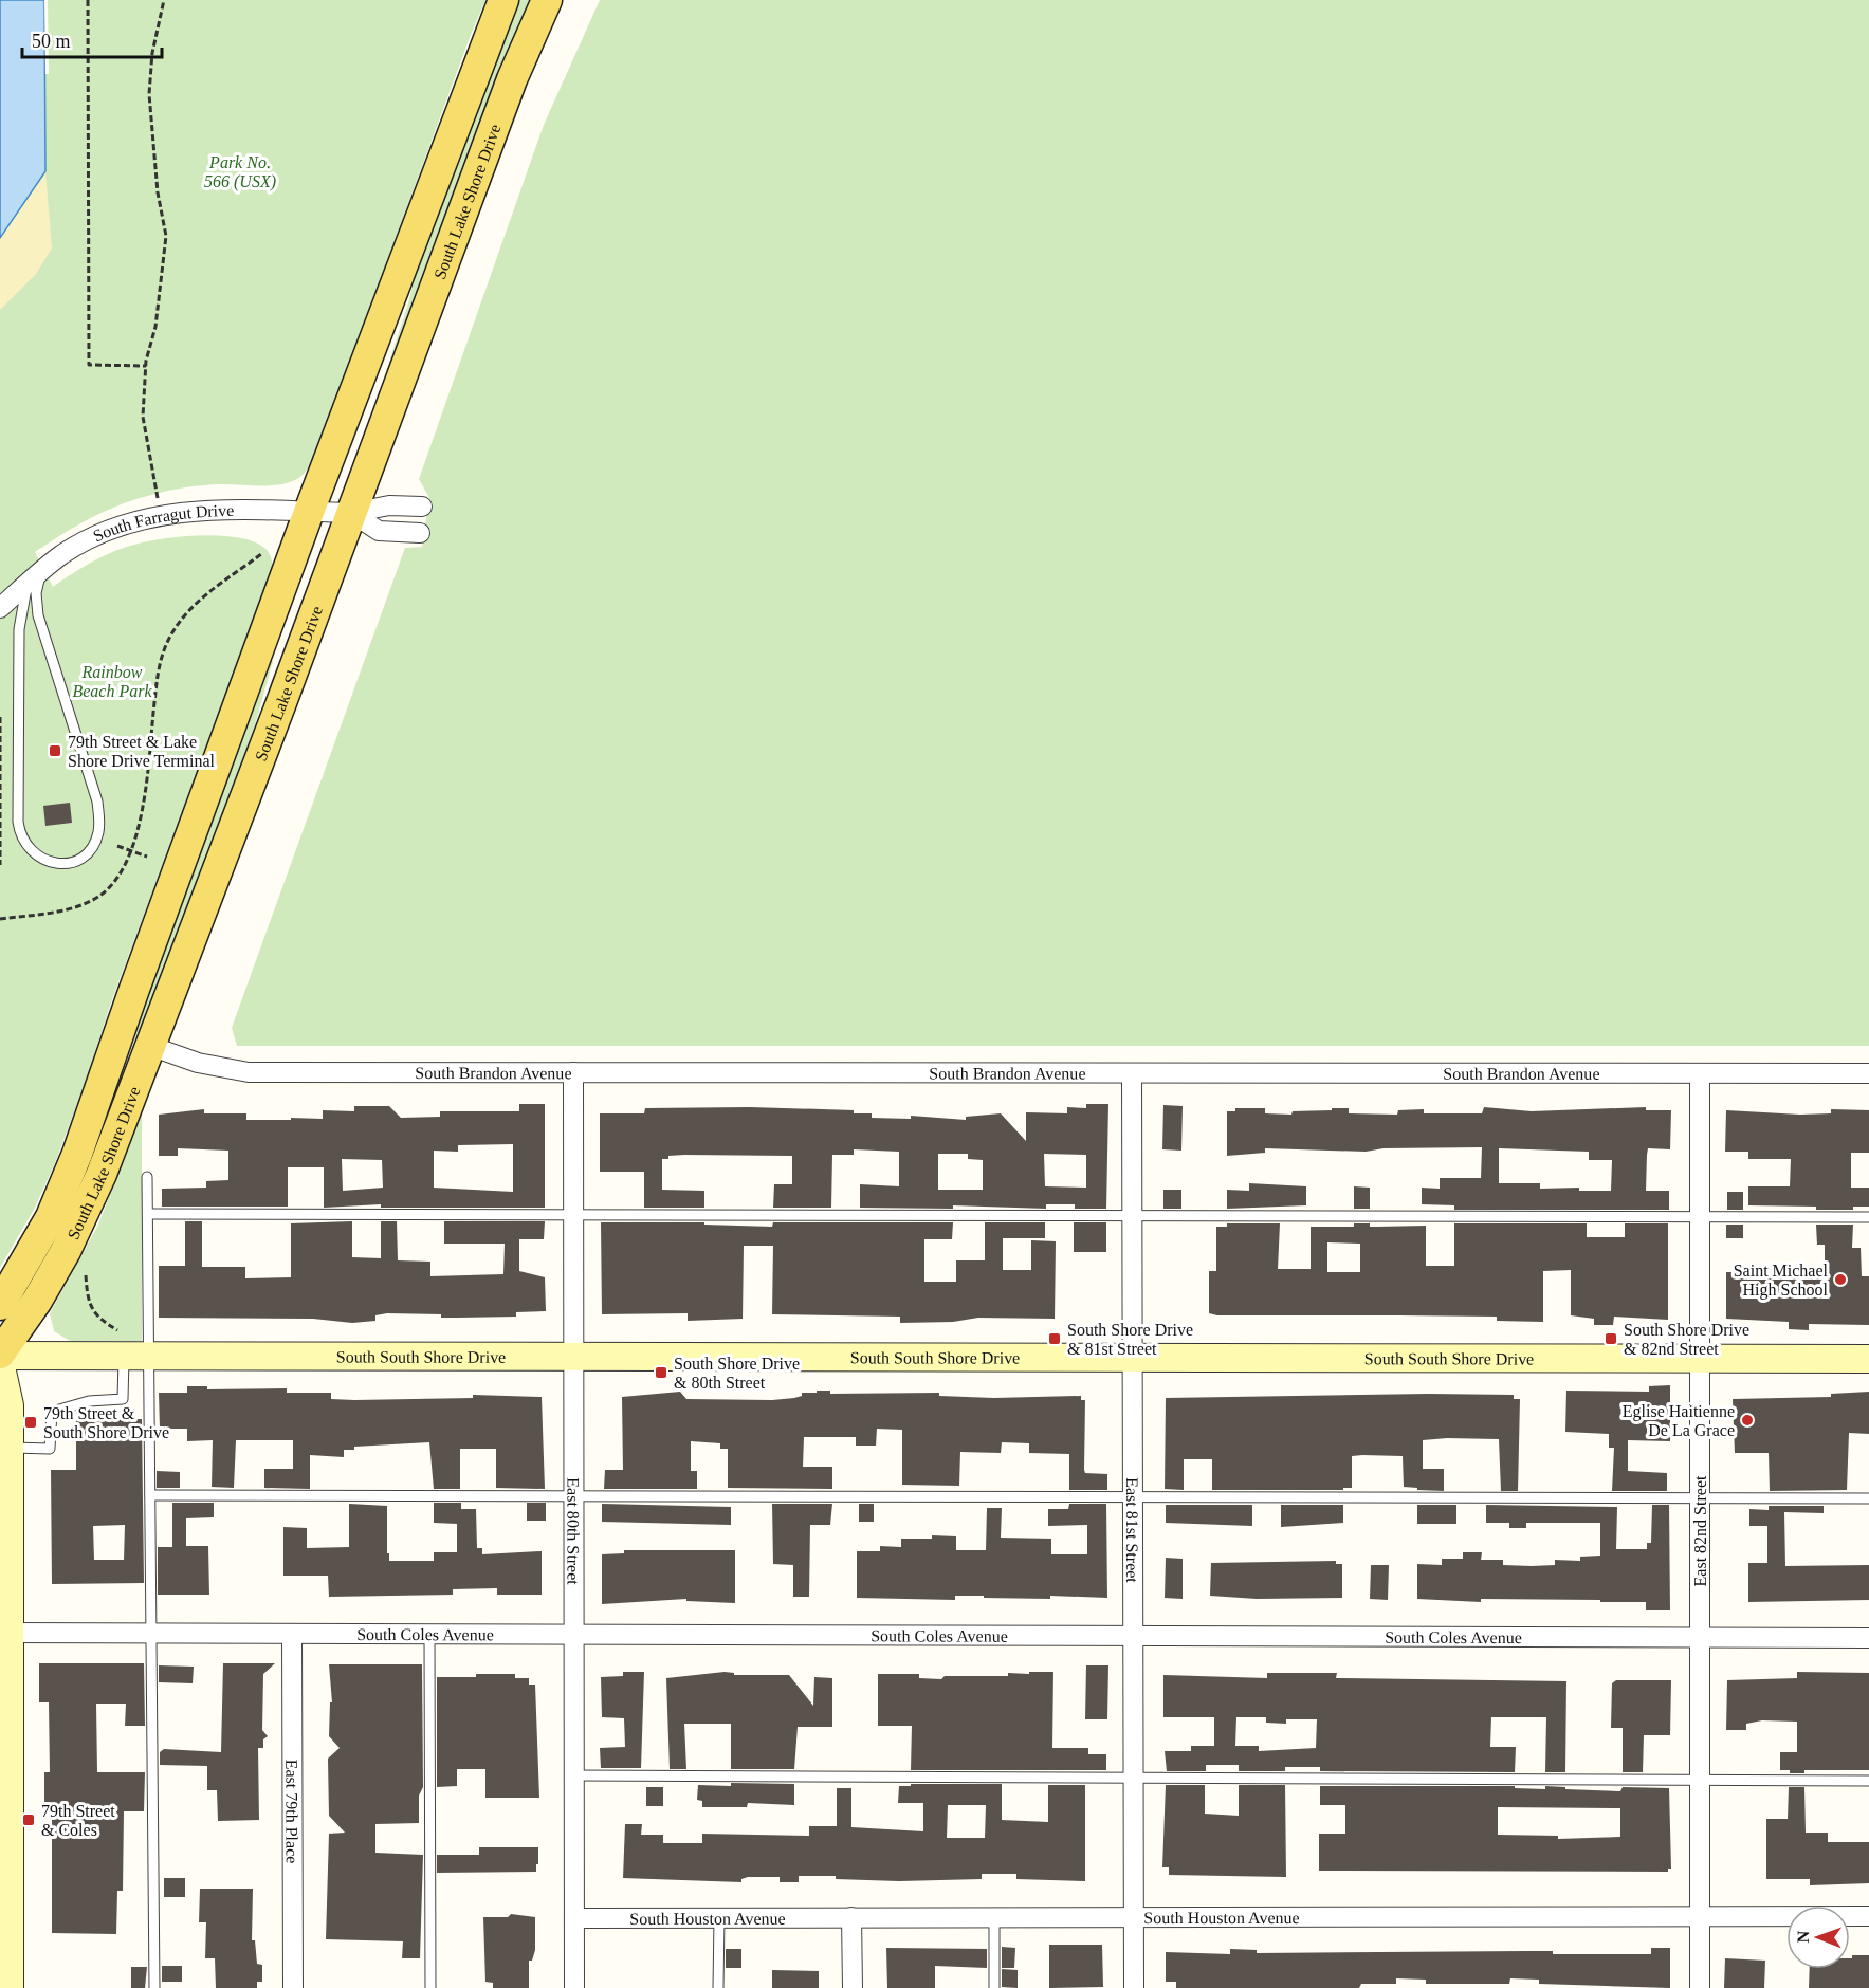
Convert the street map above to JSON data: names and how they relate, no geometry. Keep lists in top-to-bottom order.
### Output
{
  "streets": {
    "main road": ["South Lake Shore Drive"],
    "street": [
      "South Farragut Drive",
      "South Brandon Avenue",
      "South South Shore Drive",
      "East 80th Street",
      "East 81st Street",
      "East 82nd Street",
      "South Coles Avenue",
      "East 79th Place",
      "South Houston Avenue"
    ]
  },
  "crossings": [
    ["South Lake Shore Drive", "South Farragut Drive"],
    ["South Lake Shore Drive", "South Brandon Avenue"],
    ["South Lake Shore Drive", "South South Shore Drive"],
    ["South Brandon Avenue", "East 80th Street"],
    ["South Brandon Avenue", "East 81st Street"],
    ["South Brandon Avenue", "East 82nd Street"],
    ["South South Shore Drive", "East 80th Street"],
    ["South South Shore Drive", "East 81st Street"],
    ["South South Shore Drive", "East 82nd Street"],
    ["East 80th Street", "South Coles Avenue"],
    ["East 80th Street", "South Houston Avenue"],
    ["East 81st Street", "South Coles Avenue"],
    ["East 81st Street", "South Houston Avenue"],
    ["East 82nd Street", "South Coles Avenue"],
    ["East 82nd Street", "South Houston Avenue"],
    ["South Coles Avenue", "East 79th Place"]
  ],
  "parks": ["Park No. 566 (USX)", "Rainbow Beach Park"],
  "places": {
    "transit": [
      "79th Street & Lake Shore Drive Terminal",
      "South Shore Drive & 81st Street",
      "South Shore Drive & 82nd Street",
      "South Shore Drive & 80th Street",
      "79th Street & South Shore Drive",
      "79th Street & Coles"
    ],
    "other": ["Saint Michael High School", "Eglise Haitienne De La Grace"]
  },
  "scale_bar": "50 m",
  "north": "left"
}
